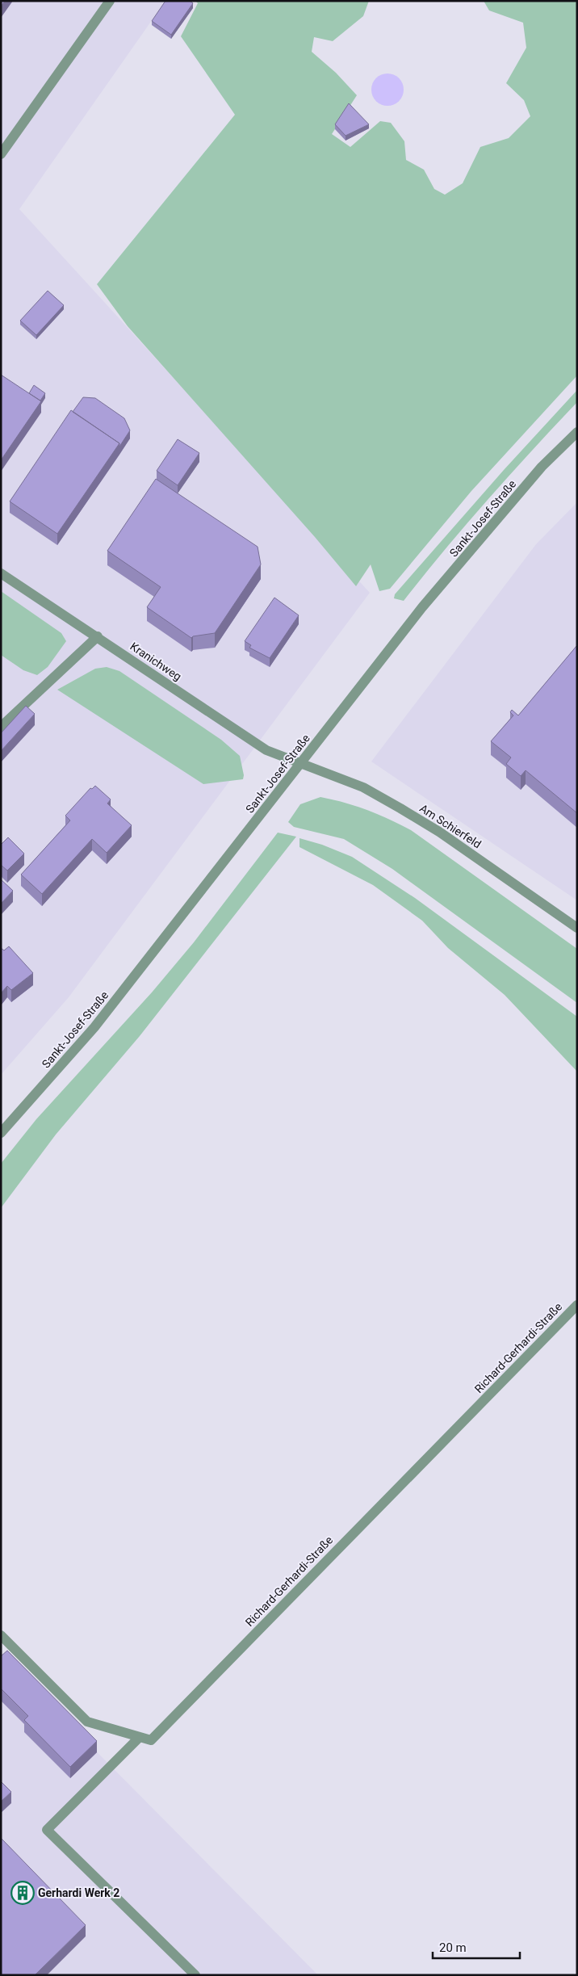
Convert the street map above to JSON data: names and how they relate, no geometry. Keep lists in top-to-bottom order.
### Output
{
  "streets": {
    "street": [
      "Sankt-Josef-Straße",
      "Kranichweg",
      "Am Schierfeld",
      "Richard-Gerhardi-Straße"
    ]
  },
  "crossings": [
    ["Sankt-Josef-Straße", "Kranichweg"],
    ["Sankt-Josef-Straße", "Am Schierfeld"],
    ["Kranichweg", "Am Schierfeld"]
  ],
  "places": {
    "building": ["Gerhardi Werk 2"]
  },
  "scale_bar": "20 m"
}
